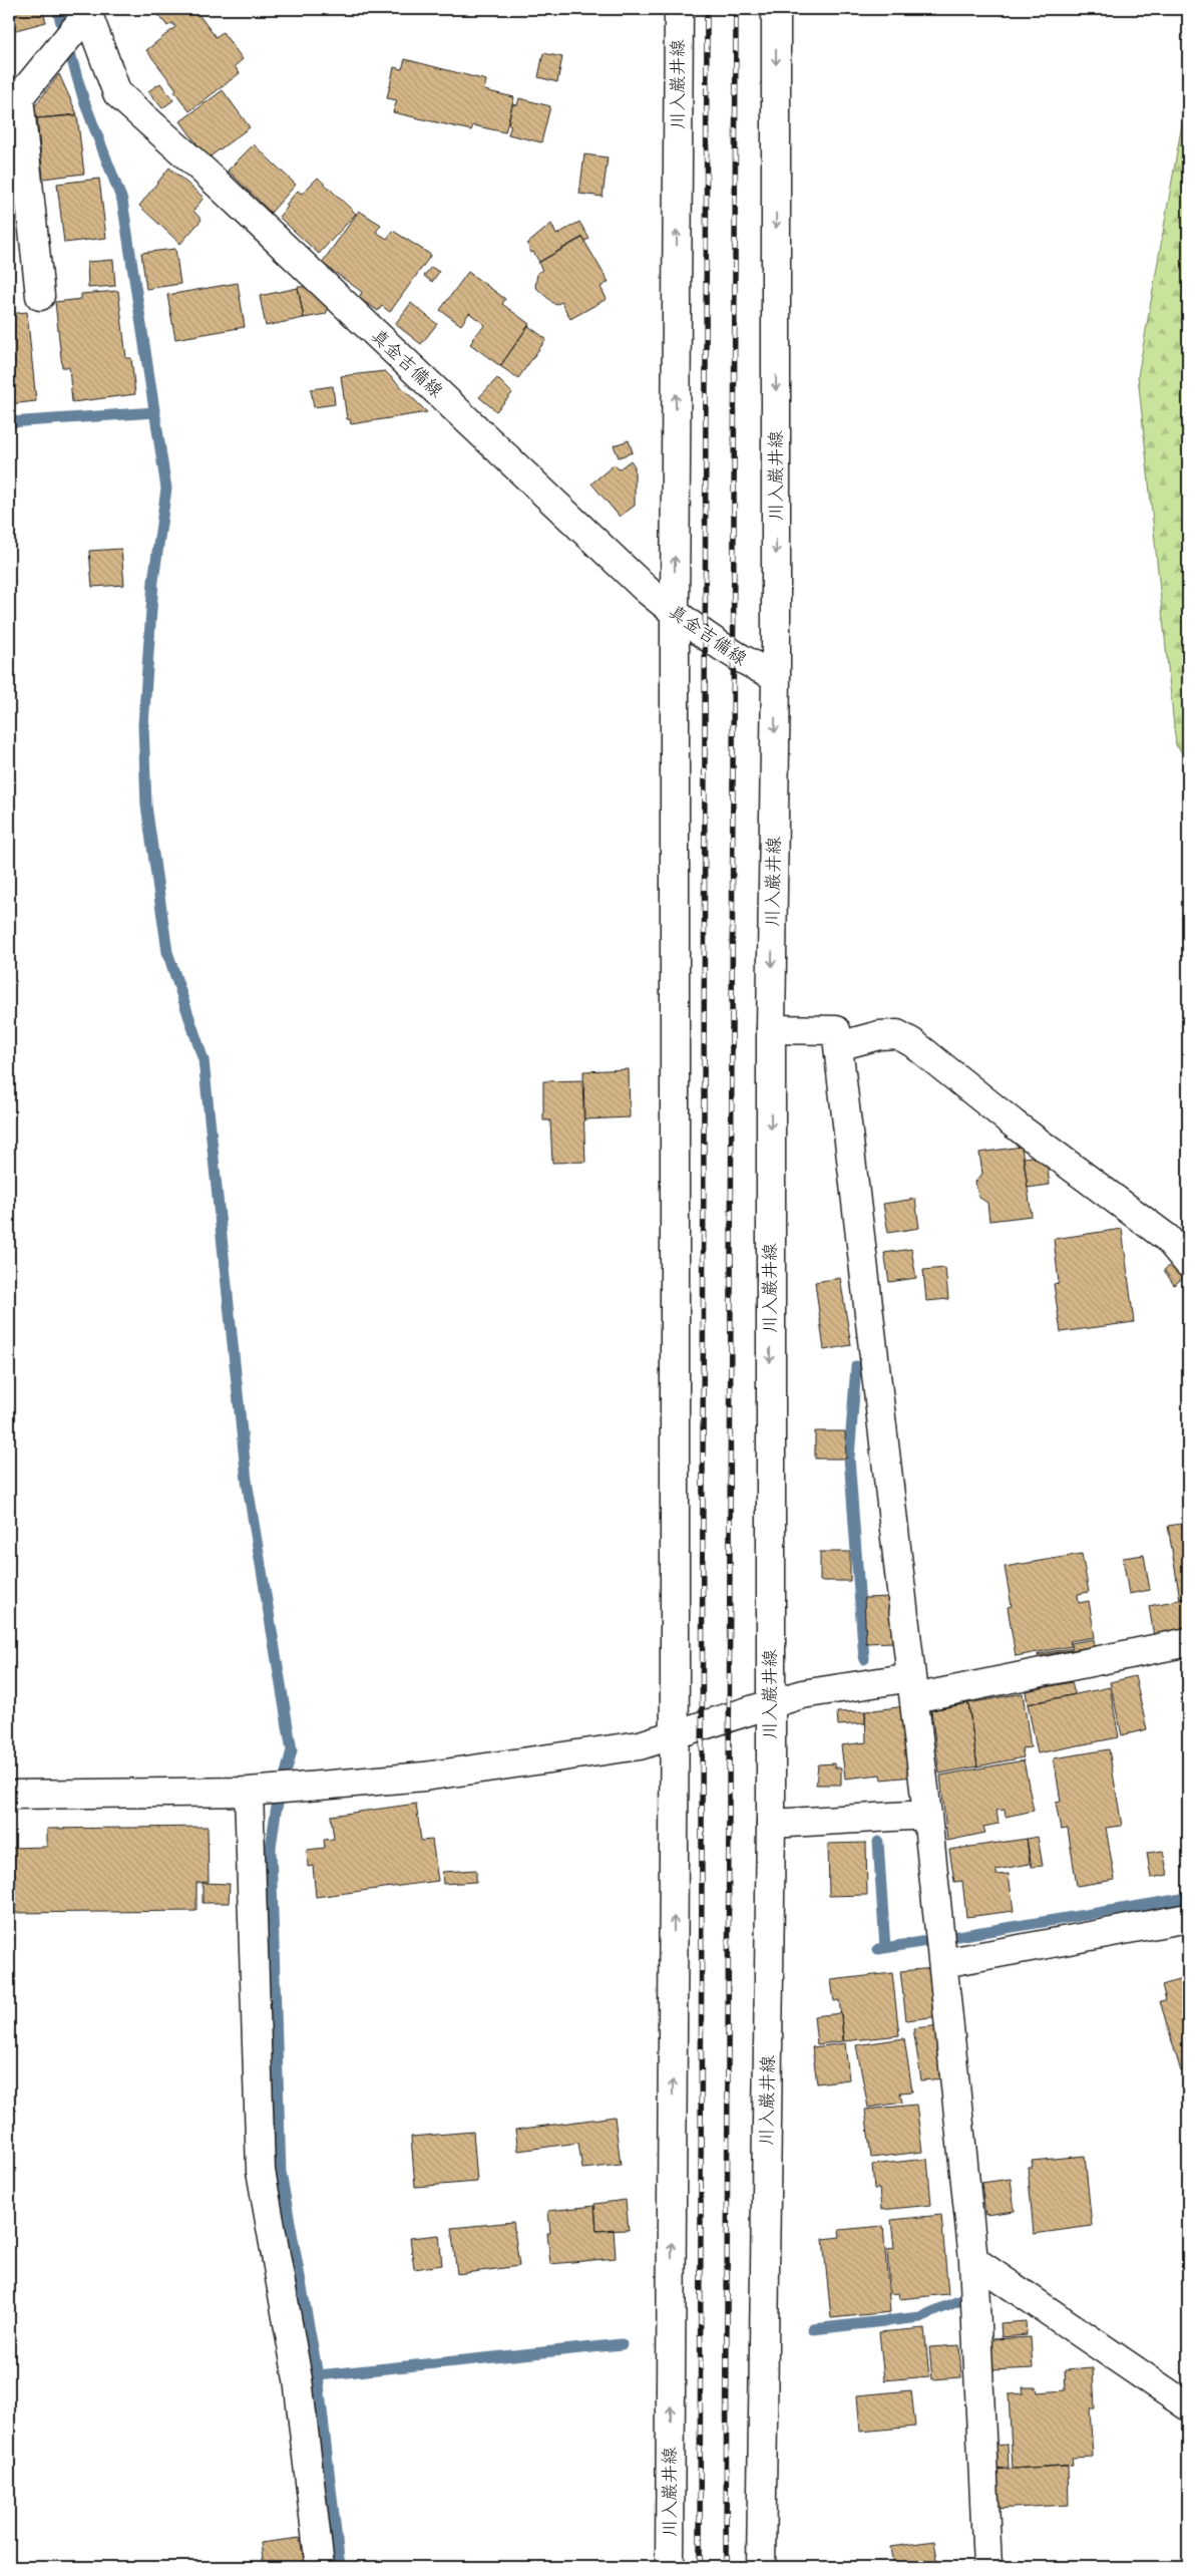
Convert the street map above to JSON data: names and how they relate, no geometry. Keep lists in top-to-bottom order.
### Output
{
  "streets": {
    "main road": ["川入巌井線", "真金吉備線"]
  },
  "crossings": [
    ["川入巌井線", "真金吉備線"]
  ]
}
